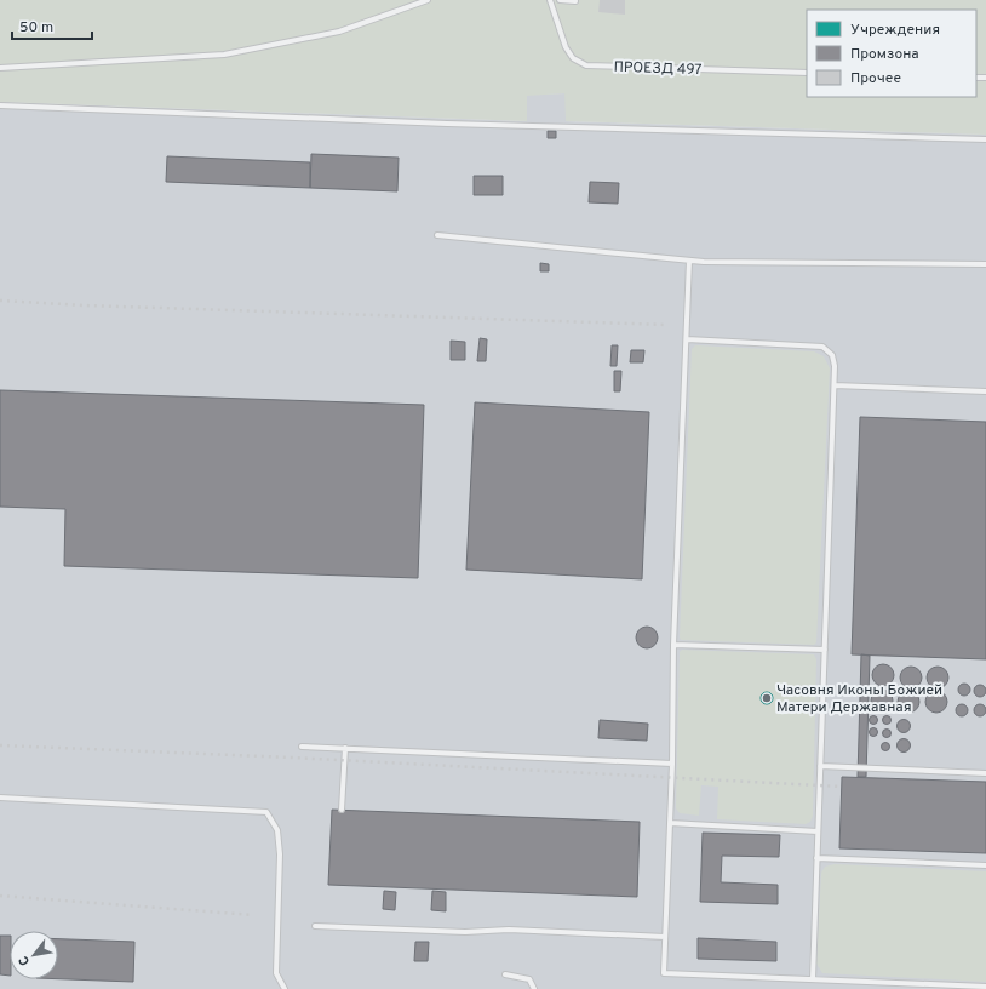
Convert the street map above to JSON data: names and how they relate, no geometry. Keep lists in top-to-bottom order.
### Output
{
  "streets": {
    "lane": ["ПРОЕЗД 497"]
  },
  "places": ["Часовня Иконы Божией Матери Державная"],
  "legend": ["Учреждения", "Промзона", "Прочее"],
  "scale_bar": "50 m",
  "north": "bottom left"
}
